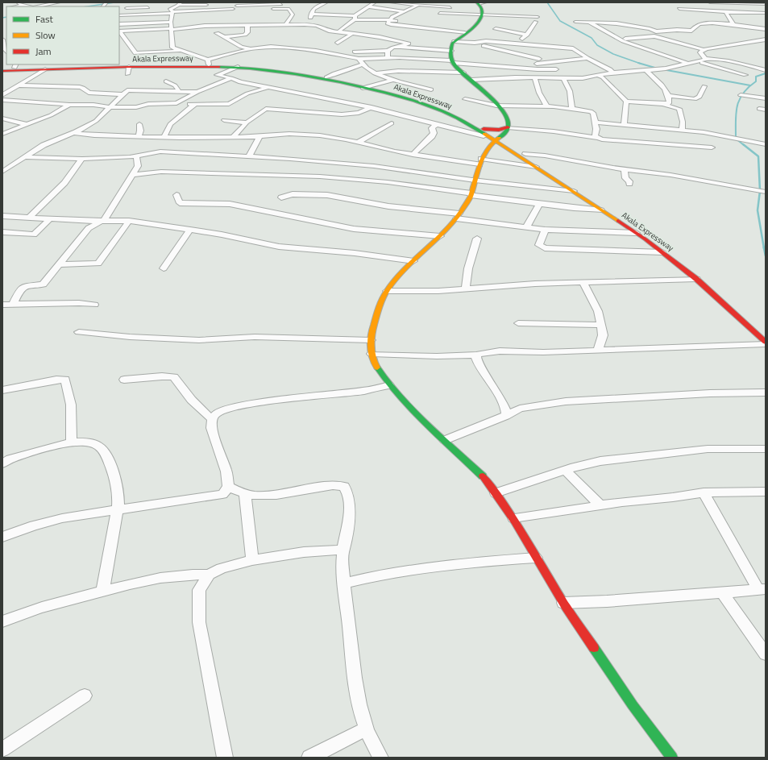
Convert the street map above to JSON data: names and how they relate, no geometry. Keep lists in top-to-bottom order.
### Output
{
  "streets": {
    "main road": ["Akala Expressway"]
  },
  "legend": ["Fast", "Slow", "Jam"]
}
